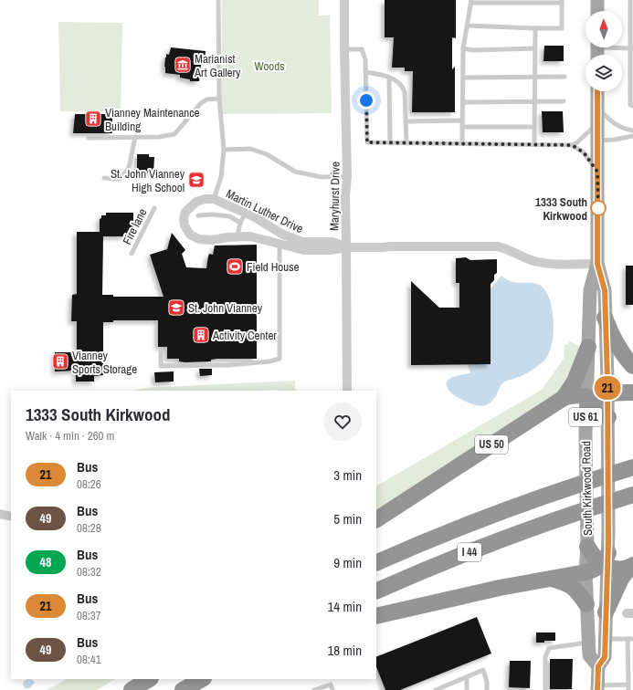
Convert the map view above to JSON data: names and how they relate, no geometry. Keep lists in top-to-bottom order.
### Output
{
  "streets": {
    "highway": ["US 50", "I 44"],
    "main road": ["US 61", "South Kirkwood Road"],
    "street": ["Maryhurst Drive", "Martin Luther Drive"],
    "lane": ["Fire lane"]
  },
  "crossings": [
    ["Maryhurst Drive", "Martin Luther Drive"],
    ["Martin Luther Drive", "South Kirkwood Road"],
    ["US 50", "South Kirkwood Road"]
  ],
  "parks": ["Woods"],
  "places": {
    "museum": ["Marianist Art Gallery"],
    "building": ["Vianney Maintenance Building", "Activity Center", "Vianney Sports Storage"],
    "school or university": ["St. John Vianney High School", "St. John Vianney"],
    "other": ["1333 South Kirkwood"],
    "sports": ["Field House"]
  },
  "lines": ["bus line 21"],
  "north": "top",
  "page": {
    "on_map": "21",
    "heading": ["1333 South Kirkwood", "Walk · 4 min · 260 m"],
    "list": [
      {
        "mark": "21",
        "name": "Bus",
        "note": "08:26",
        "value": "3 min"
      },
      {
        "mark": "49",
        "name": "Bus",
        "note": "08:28",
        "value": "5 min"
      },
      {
        "mark": "48",
        "name": "Bus",
        "note": "08:32",
        "value": "9 min"
      },
      {
        "mark": "21",
        "name": "Bus",
        "note": "08:37",
        "value": "14 min"
      },
      {
        "mark": "49",
        "name": "Bus",
        "note": "08:41",
        "value": "18 min"
      }
    ]
  }
}
